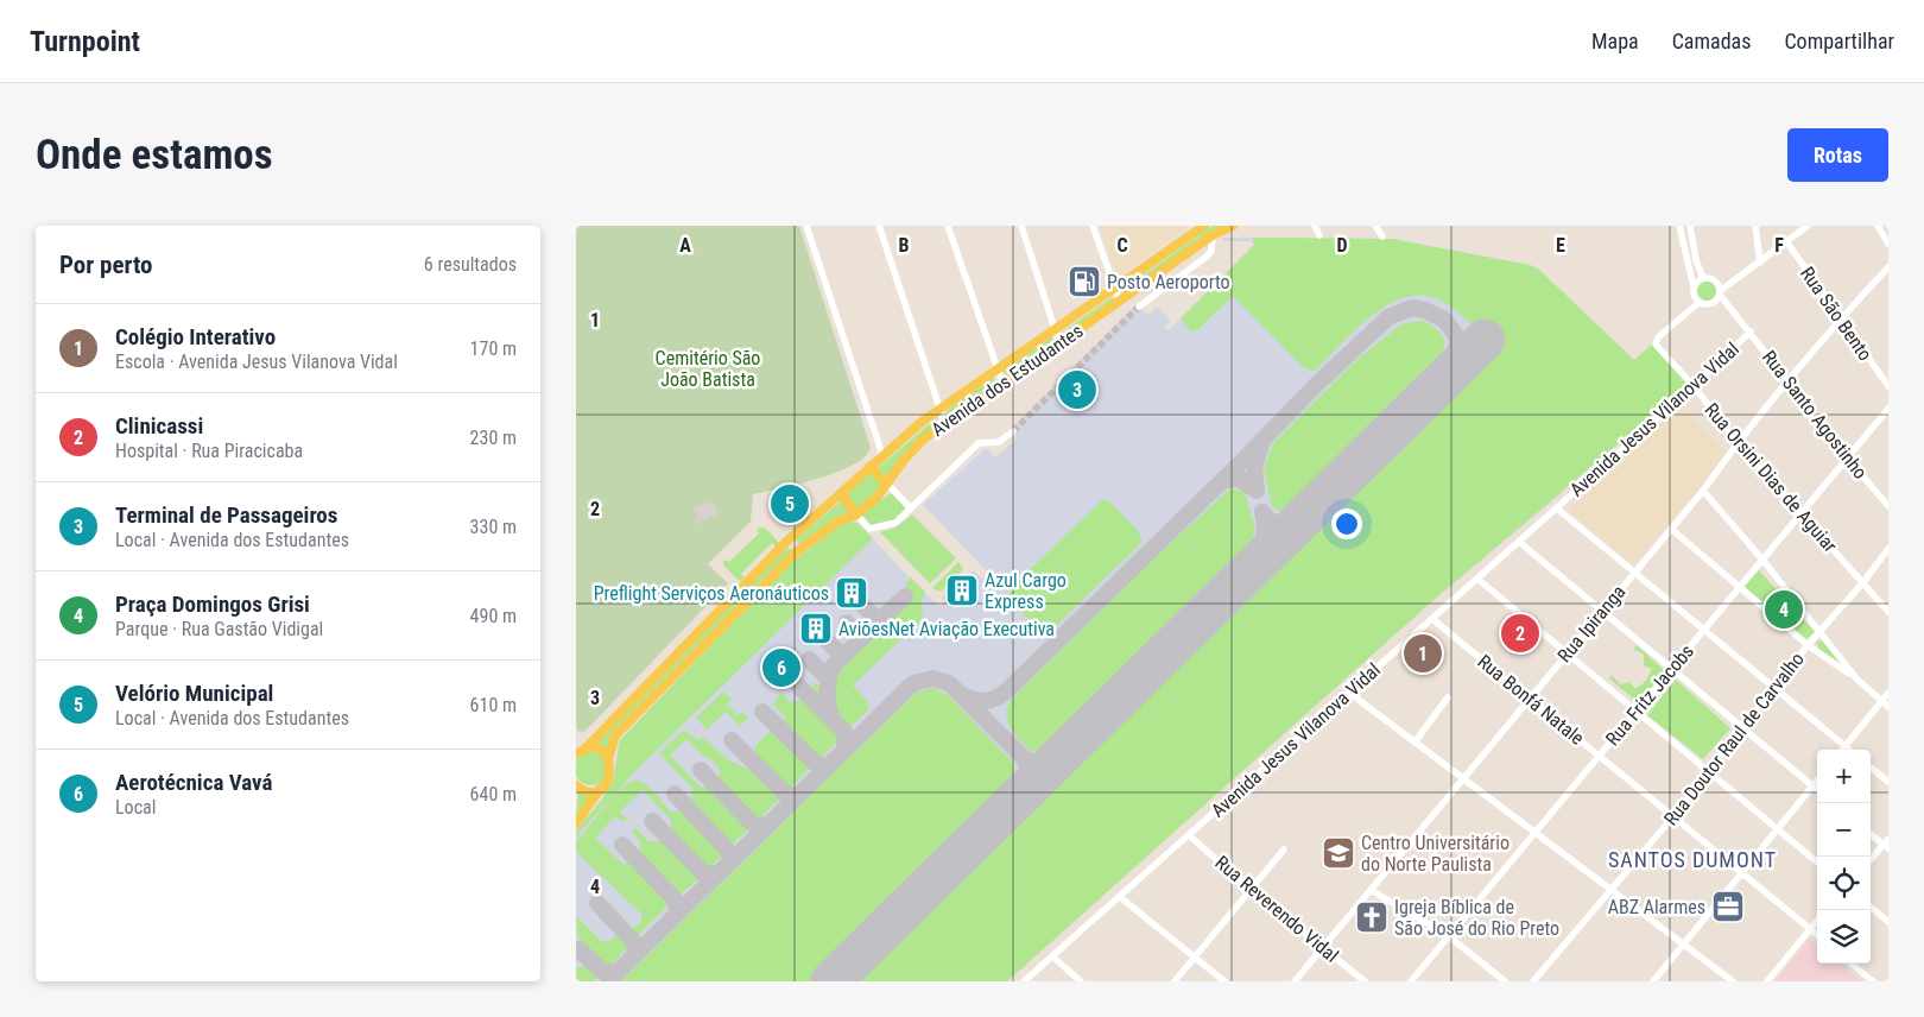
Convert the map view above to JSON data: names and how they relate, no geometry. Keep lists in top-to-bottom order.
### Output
{
  "streets": {
    "main road": ["Avenida dos Estudantes"],
    "street": [
      "Rua São Bento",
      "Rua Santo Agostinho",
      "Avenida Jesus Vilanova Vidal",
      "Rua Orsini Dias de Aguiar",
      "Rua Ipiranga",
      "Rua Fritz Jacobs",
      "Rua Bonfá Natale",
      "Rua Doutor Raul de Carvalho",
      "Rua Reverendo Vidal"
    ]
  },
  "crossings": [
    ["Rua São Bento", "Rua Ipiranga"],
    ["Rua Santo Agostinho", "Avenida Jesus Vilanova Vidal"],
    ["Rua Santo Agostinho", "Rua Orsini Dias de Aguiar"],
    ["Rua Santo Agostinho", "Rua Ipiranga"],
    ["Rua Santo Agostinho", "Rua Fritz Jacobs"],
    ["Avenida Jesus Vilanova Vidal", "Rua Orsini Dias de Aguiar"],
    ["Avenida Jesus Vilanova Vidal", "Rua Bonfá Natale"],
    ["Avenida Jesus Vilanova Vidal", "Rua Reverendo Vidal"],
    ["Rua Orsini Dias de Aguiar", "Rua Ipiranga"],
    ["Rua Orsini Dias de Aguiar", "Rua Fritz Jacobs"],
    ["Rua Orsini Dias de Aguiar", "Rua Doutor Raul de Carvalho"],
    ["Rua Ipiranga", "Rua Bonfá Natale"],
    ["Rua Ipiranga", "Rua Reverendo Vidal"],
    ["Rua Fritz Jacobs", "Rua Bonfá Natale"],
    ["Rua Bonfá Natale", "Rua Doutor Raul de Carvalho"]
  ],
  "districts": ["SANTOS DUMONT"],
  "parks": ["Cemitério São João Batista"],
  "places": {
    "fuel station": ["Posto Aeroporto"],
    "building": ["Azul Cargo Express", "Preflight Serviços Aeronáuticos", "AviõesNet Aviação Executiva"],
    "school or university": ["Centro Universitário do Norte Paulista"],
    "office": ["ABZ Alarmes"],
    "church": ["Igreja Bíblica de São José do Rio Preto"]
  },
  "page": {
    "header": "Turnpoint",
    "nav": ["Mapa", "Camadas", "Compartilhar"],
    "buttons": "Rotas",
    "title": "Onde estamos",
    "heading": ["Por perto", "6 resultados"],
    "list": [
      {
        "mark": "1",
        "name": "Colégio Interativo",
        "note": "Escola · Avenida Jesus Vilanova Vidal",
        "value": "170 m"
      },
      {
        "mark": "2",
        "name": "Clinicassi",
        "note": "Hospital · Rua Piracicaba",
        "value": "230 m"
      },
      {
        "mark": "3",
        "name": "Terminal de Passageiros",
        "note": "Local · Avenida dos Estudantes",
        "value": "330 m"
      },
      {
        "mark": "4",
        "name": "Praça Domingos Grisi",
        "note": "Parque · Rua Gastão Vidigal",
        "value": "490 m"
      },
      {
        "mark": "5",
        "name": "Velório Municipal",
        "note": "Local · Avenida dos Estudantes",
        "value": "610 m"
      },
      {
        "mark": "6",
        "name": "Aerotécnica Vavá",
        "note": "Local",
        "value": "640 m"
      }
    ],
    "pins": [
      "3",
      "5",
      "4",
      "2",
      "1",
      "6"
    ],
    "map_buttons": ["+", "−"]
  },
  "grid": {
    "columns": [
      "A",
      "B",
      "C",
      "D",
      "E",
      "F"
    ],
    "rows": [
      "1",
      "2",
      "3",
      "4"
    ]
  }
}
